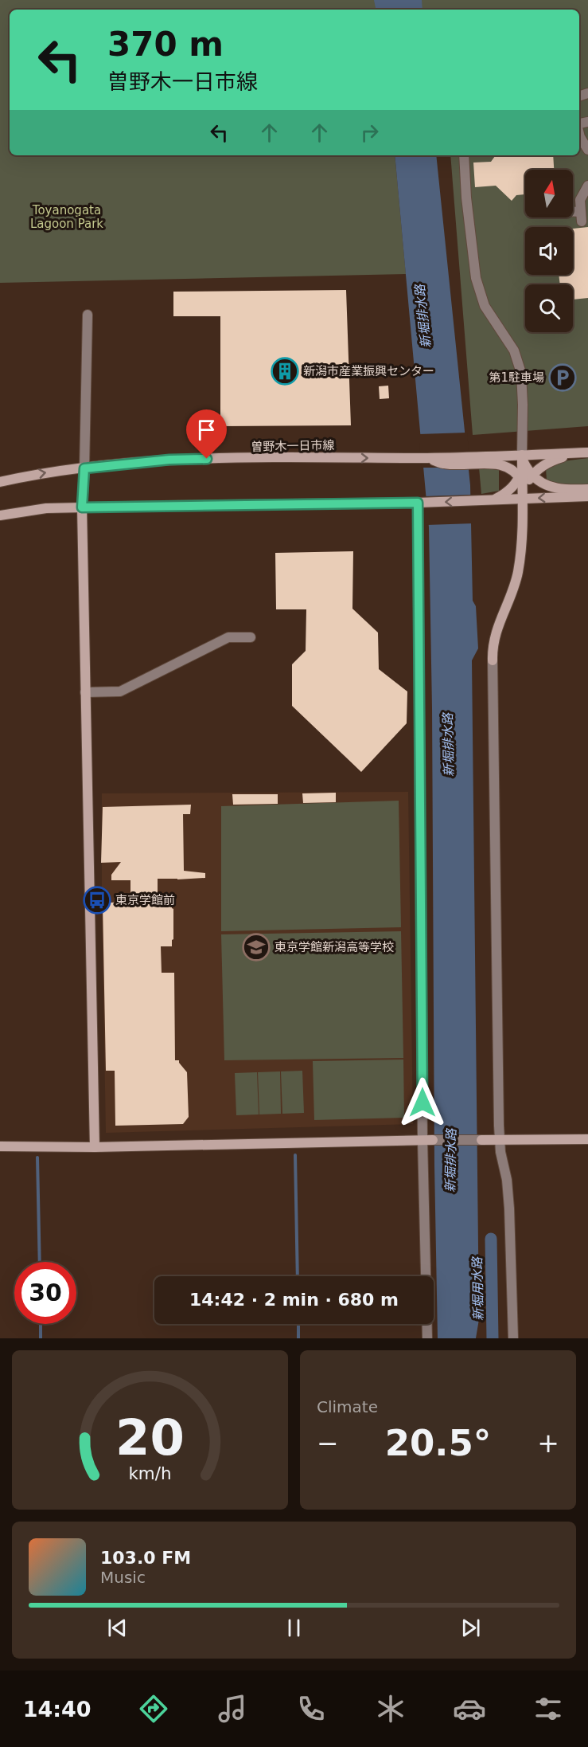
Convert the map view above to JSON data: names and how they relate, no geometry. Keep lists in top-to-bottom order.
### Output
{
  "streets": {
    "main road": ["曽野木一日市線"]
  },
  "water": ["新堀排水路", "新堀用水路"],
  "parks": ["Toyanogata Lagoon Park"],
  "places": {
    "building": ["新潟市産業振興センター"],
    "parking": ["第1駐車場"],
    "bus stop": ["東京学館前"],
    "school or university": ["東京学館新潟高等学校"]
  },
  "north": "top",
  "page": {
    "turn": ["370 m", "曽野木一日市線"],
    "limit": "30",
    "trip": "14:42 · 2 min · 680 m",
    "tile": "Climate",
    "heat": ["−", "20.5°", "+"],
    "song": ["103.0 FM", "Music"],
    "tabs": "14:40",
    "gauge": ["20", "km/h"]
  }
}
